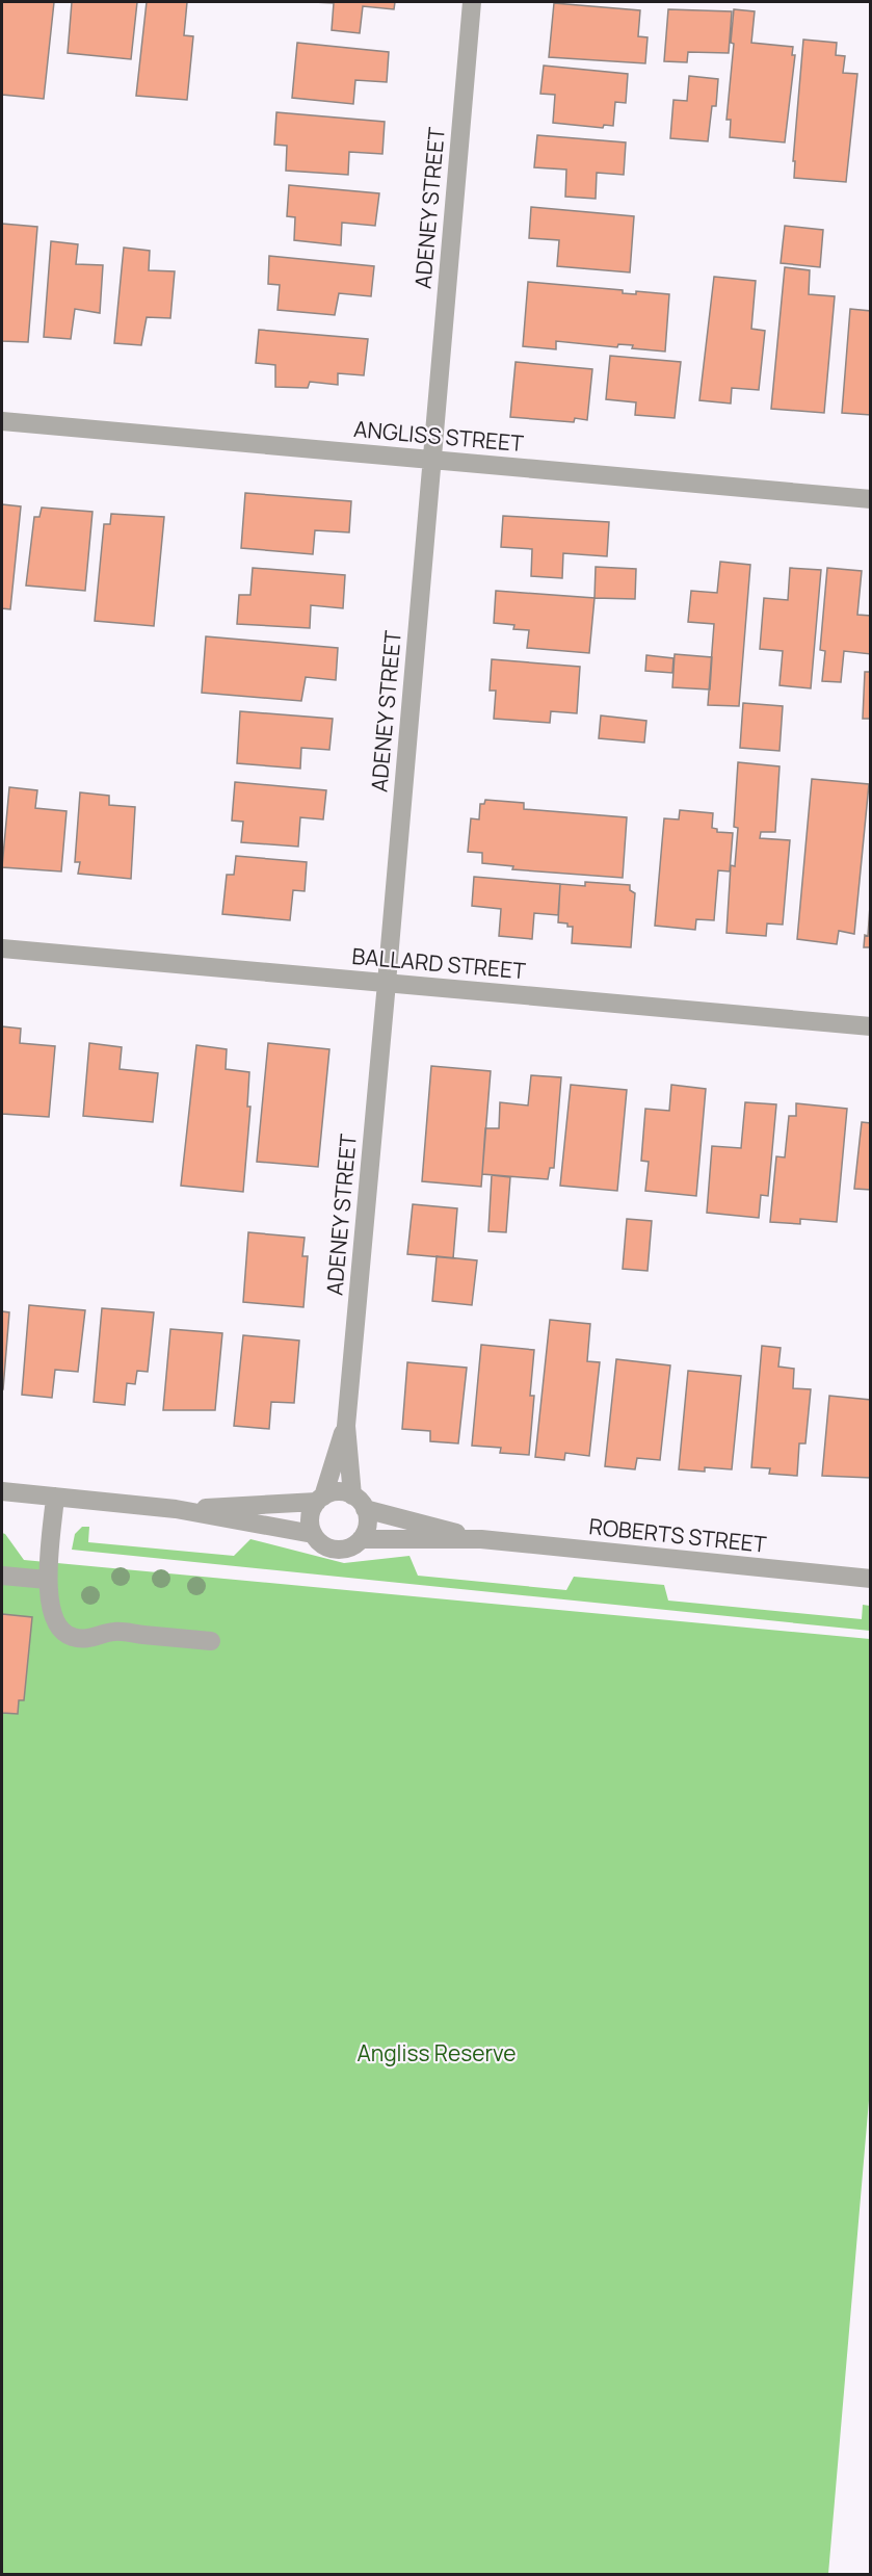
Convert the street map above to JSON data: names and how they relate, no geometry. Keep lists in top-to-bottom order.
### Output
{
  "streets": {
    "street": [
      "ADENEY STREET",
      "ANGLISS STREET",
      "BALLARD STREET",
      "ROBERTS STREET"
    ]
  },
  "crossings": [
    ["ADENEY STREET", "ANGLISS STREET"],
    ["ADENEY STREET", "BALLARD STREET"],
    ["ADENEY STREET", "ROBERTS STREET"]
  ],
  "parks": ["Angliss Reserve"]
}
